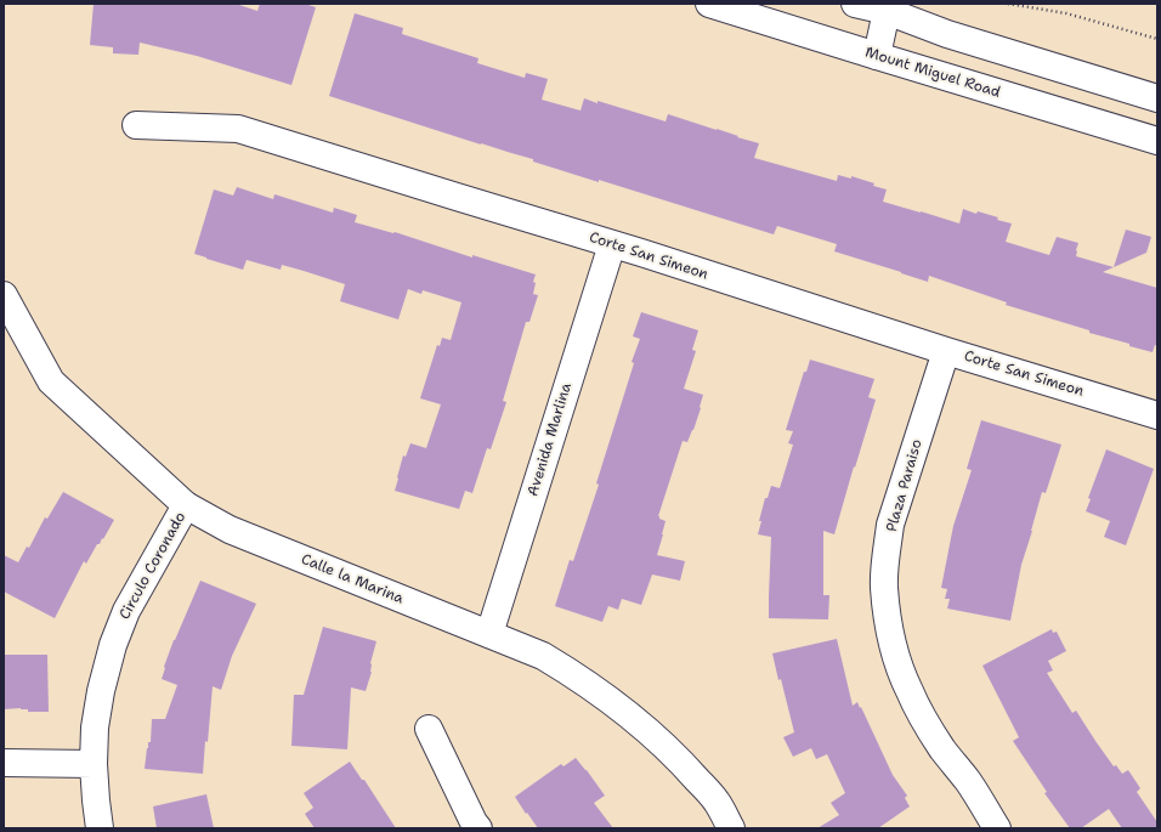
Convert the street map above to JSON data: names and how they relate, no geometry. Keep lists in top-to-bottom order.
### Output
{
  "streets": {
    "street": [
      "Mount Miguel Road",
      "Corte San Simeon",
      "Avenida Marlina",
      "Plaza Paraiso",
      "Circulo Coronado",
      "Calle la Marina"
    ]
  },
  "crossings": [
    ["Corte San Simeon", "Avenida Marlina"],
    ["Corte San Simeon", "Plaza Paraiso"],
    ["Avenida Marlina", "Calle la Marina"],
    ["Circulo Coronado", "Calle la Marina"]
  ]
}
